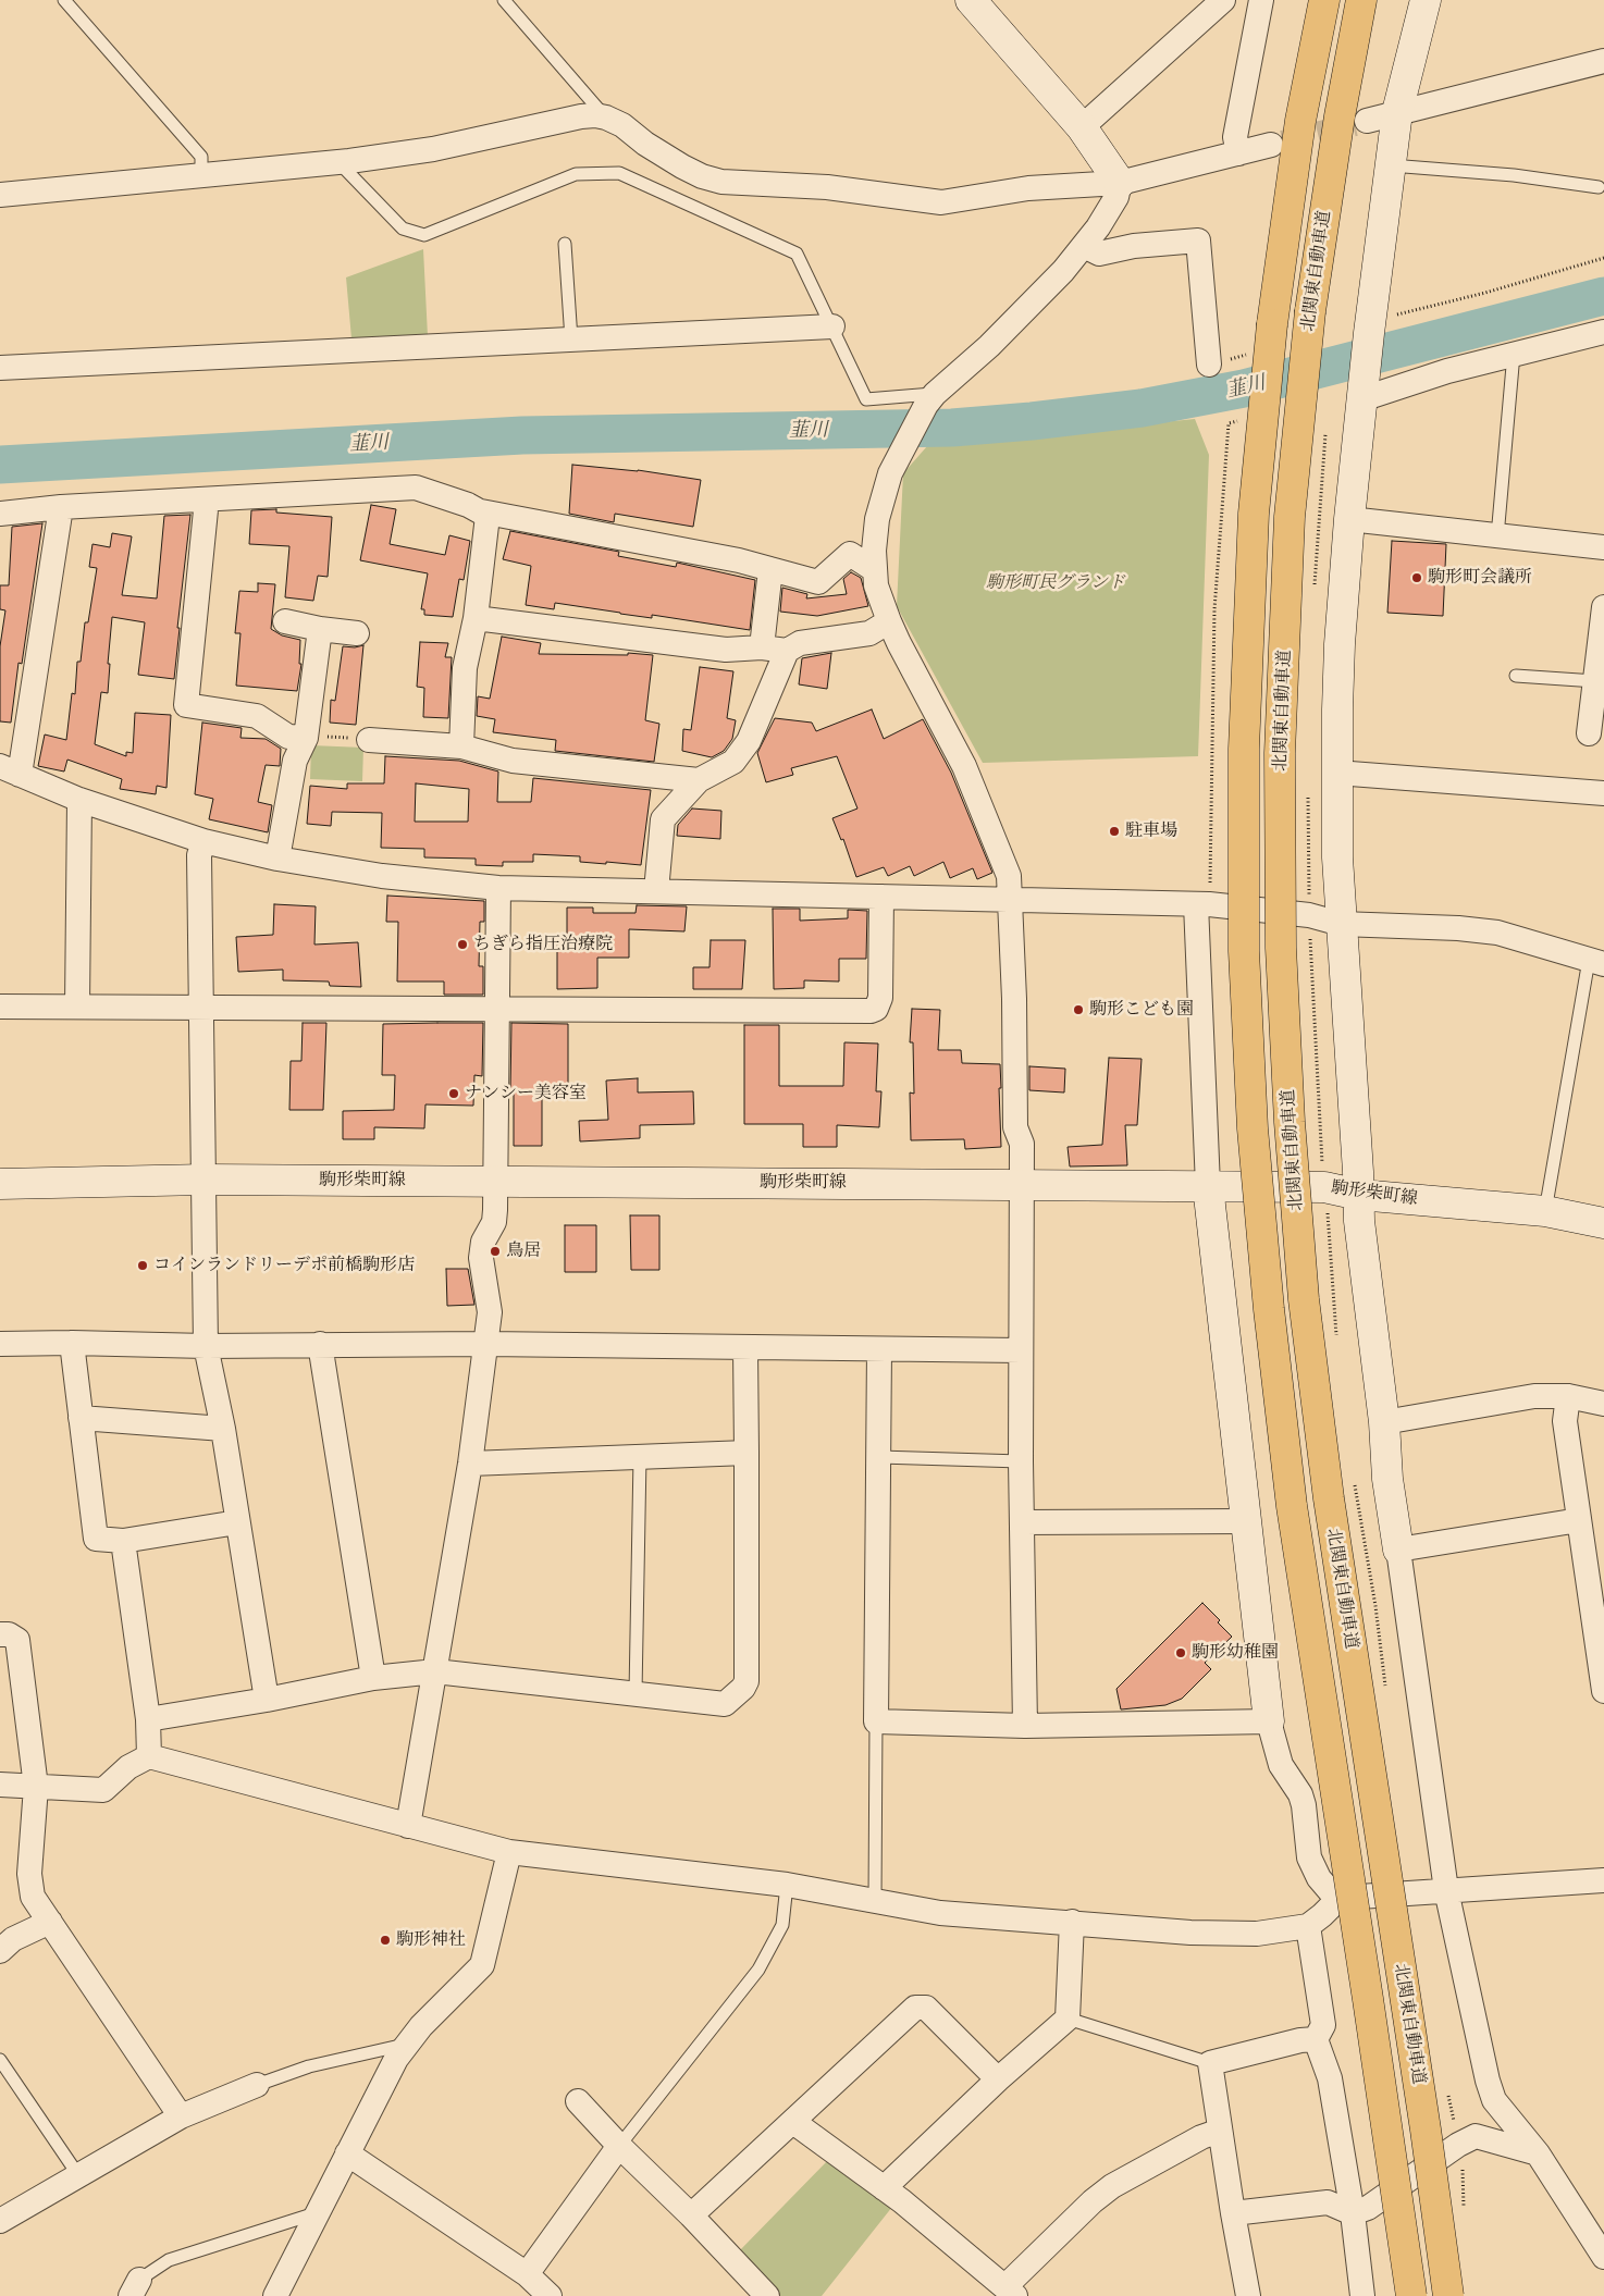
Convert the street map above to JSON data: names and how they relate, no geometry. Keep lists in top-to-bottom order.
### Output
{
  "streets": {
    "highway": ["北関東自動車道"],
    "street": ["駒形柴町線"]
  },
  "water": ["韮川"],
  "parks": ["駒形町民グランド"],
  "places": [
    "駒形町会議所",
    "駐車場",
    "ちぎら指圧治療院",
    "駒形こども園",
    "ナンシー美容室",
    "鳥居",
    "コインランドリーデポ前橋駒形店",
    "駒形幼稚園",
    "駒形神社"
  ]
}
